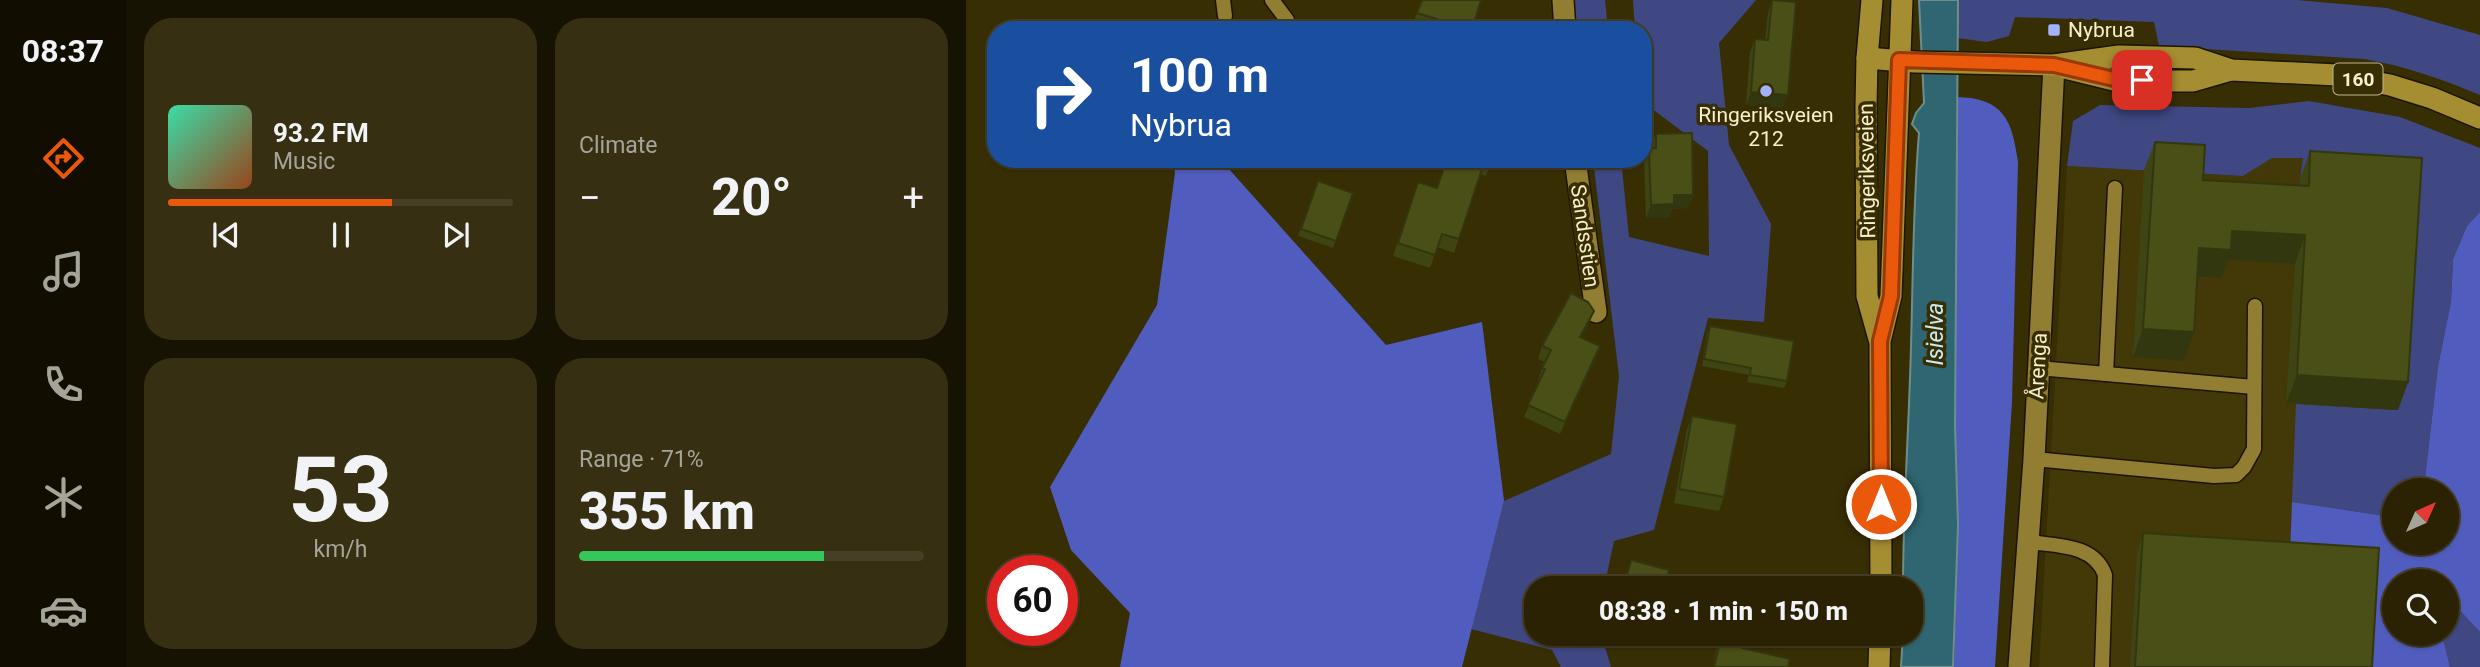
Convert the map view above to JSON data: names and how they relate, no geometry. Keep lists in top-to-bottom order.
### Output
{
  "streets": {
    "main road": ["160", "Ringeriksveien"],
    "street": ["Sandsstien", "Årenga"]
  },
  "crossings": [
    ["160", "Ringeriksveien"],
    ["160", "Årenga"]
  ],
  "water": ["Isielva"],
  "places": {
    "transit": ["Nybrua"],
    "other": ["Ringeriksveien 212"]
  },
  "north": "top right",
  "page": {
    "tabs": "08:37",
    "tile": [
      "Climate",
      ["53", "km/h"],
      ["Range · 71%", "355 km"]
    ],
    "turn": ["100 m", "Nybrua"],
    "song": ["93.2 FM", "Music"],
    "heat": ["−", "20°", "+"],
    "limit": "60",
    "trip": "08:38 · 1 min · 150 m"
  }
}
